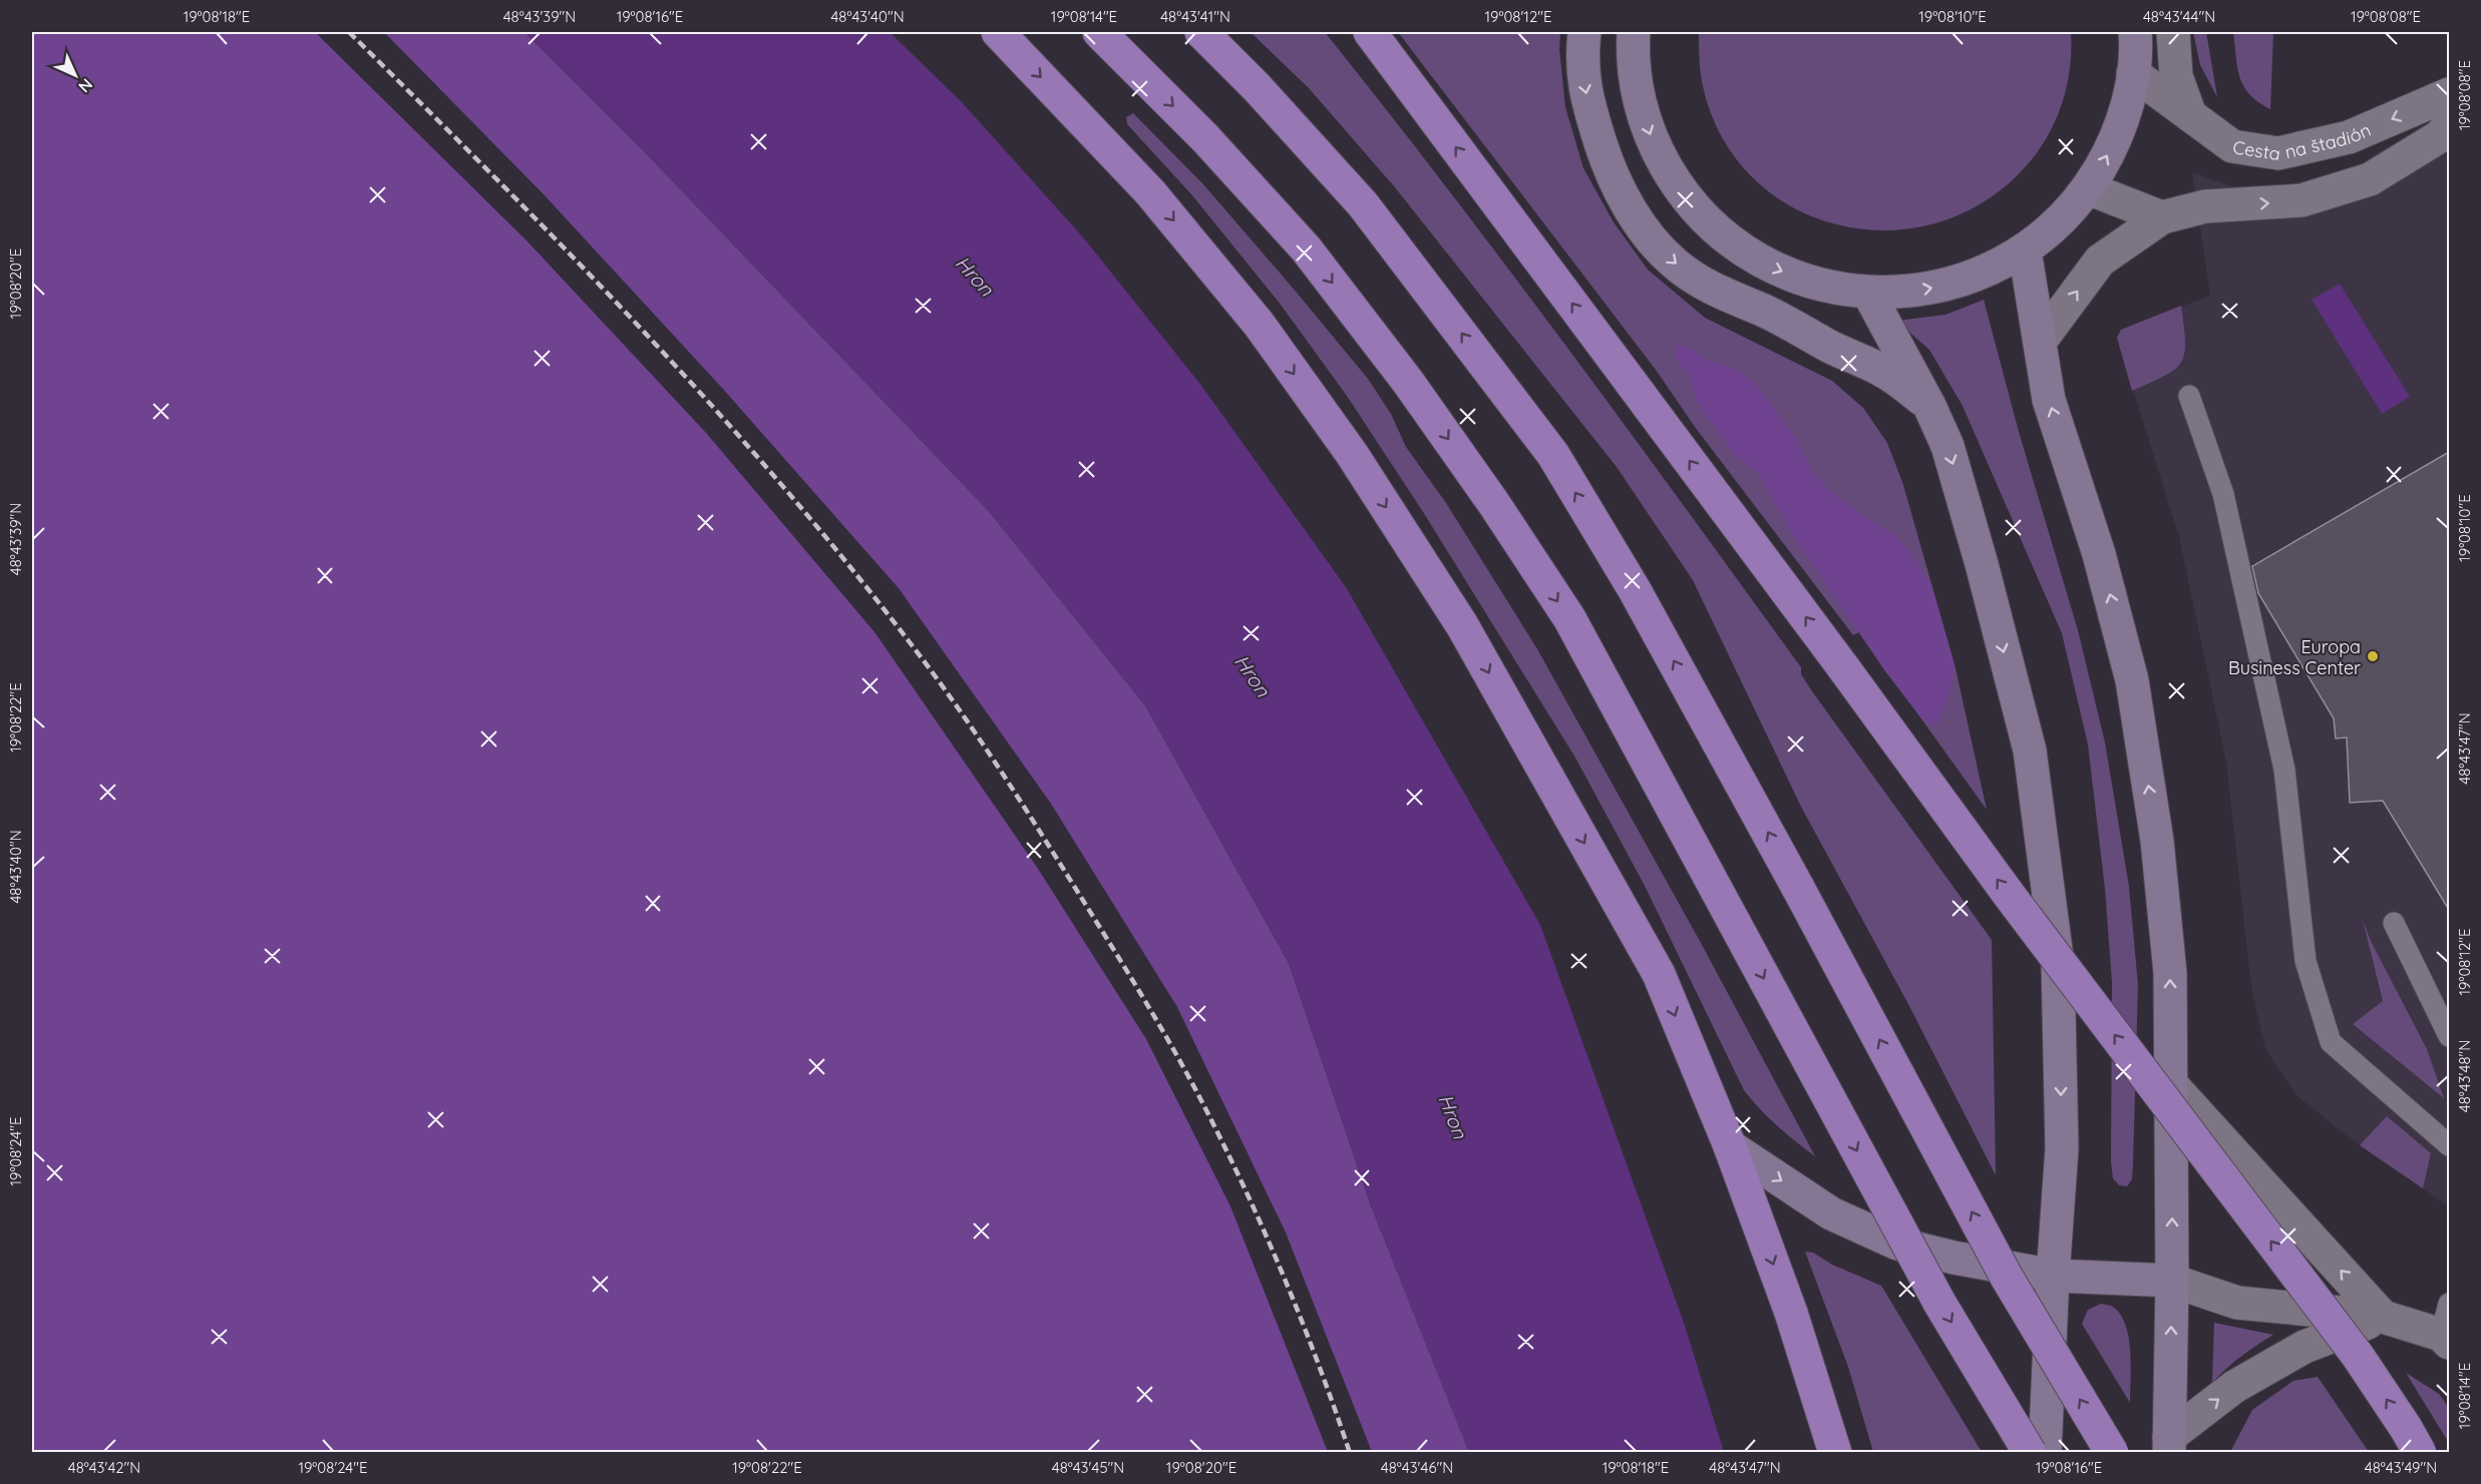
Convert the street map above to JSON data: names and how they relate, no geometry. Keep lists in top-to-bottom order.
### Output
{
  "streets": {
    "street": ["Cesta na štadión"]
  },
  "water": ["Hron"],
  "places": ["Europa Business Center"],
  "north": "bottom right",
  "coordinates": [
    "19°08'18\"E",
    "48°43'39\"N",
    "19°08'16\"E",
    "48°43'40\"N",
    "19°08'14\"E",
    "48°43'41\"N",
    "19°08'12\"E",
    "19°08'10\"E",
    "48°43'44\"N",
    "19°08'08\"E",
    "19°08'20\"E",
    "19°08'22\"E",
    "48°43'47\"N",
    "48°43'48\"N",
    "19°08'24\"E",
    "48°43'42\"N",
    "48°43'45\"N",
    "48°43'46\"N",
    "48°43'49\"N"
  ]
}
